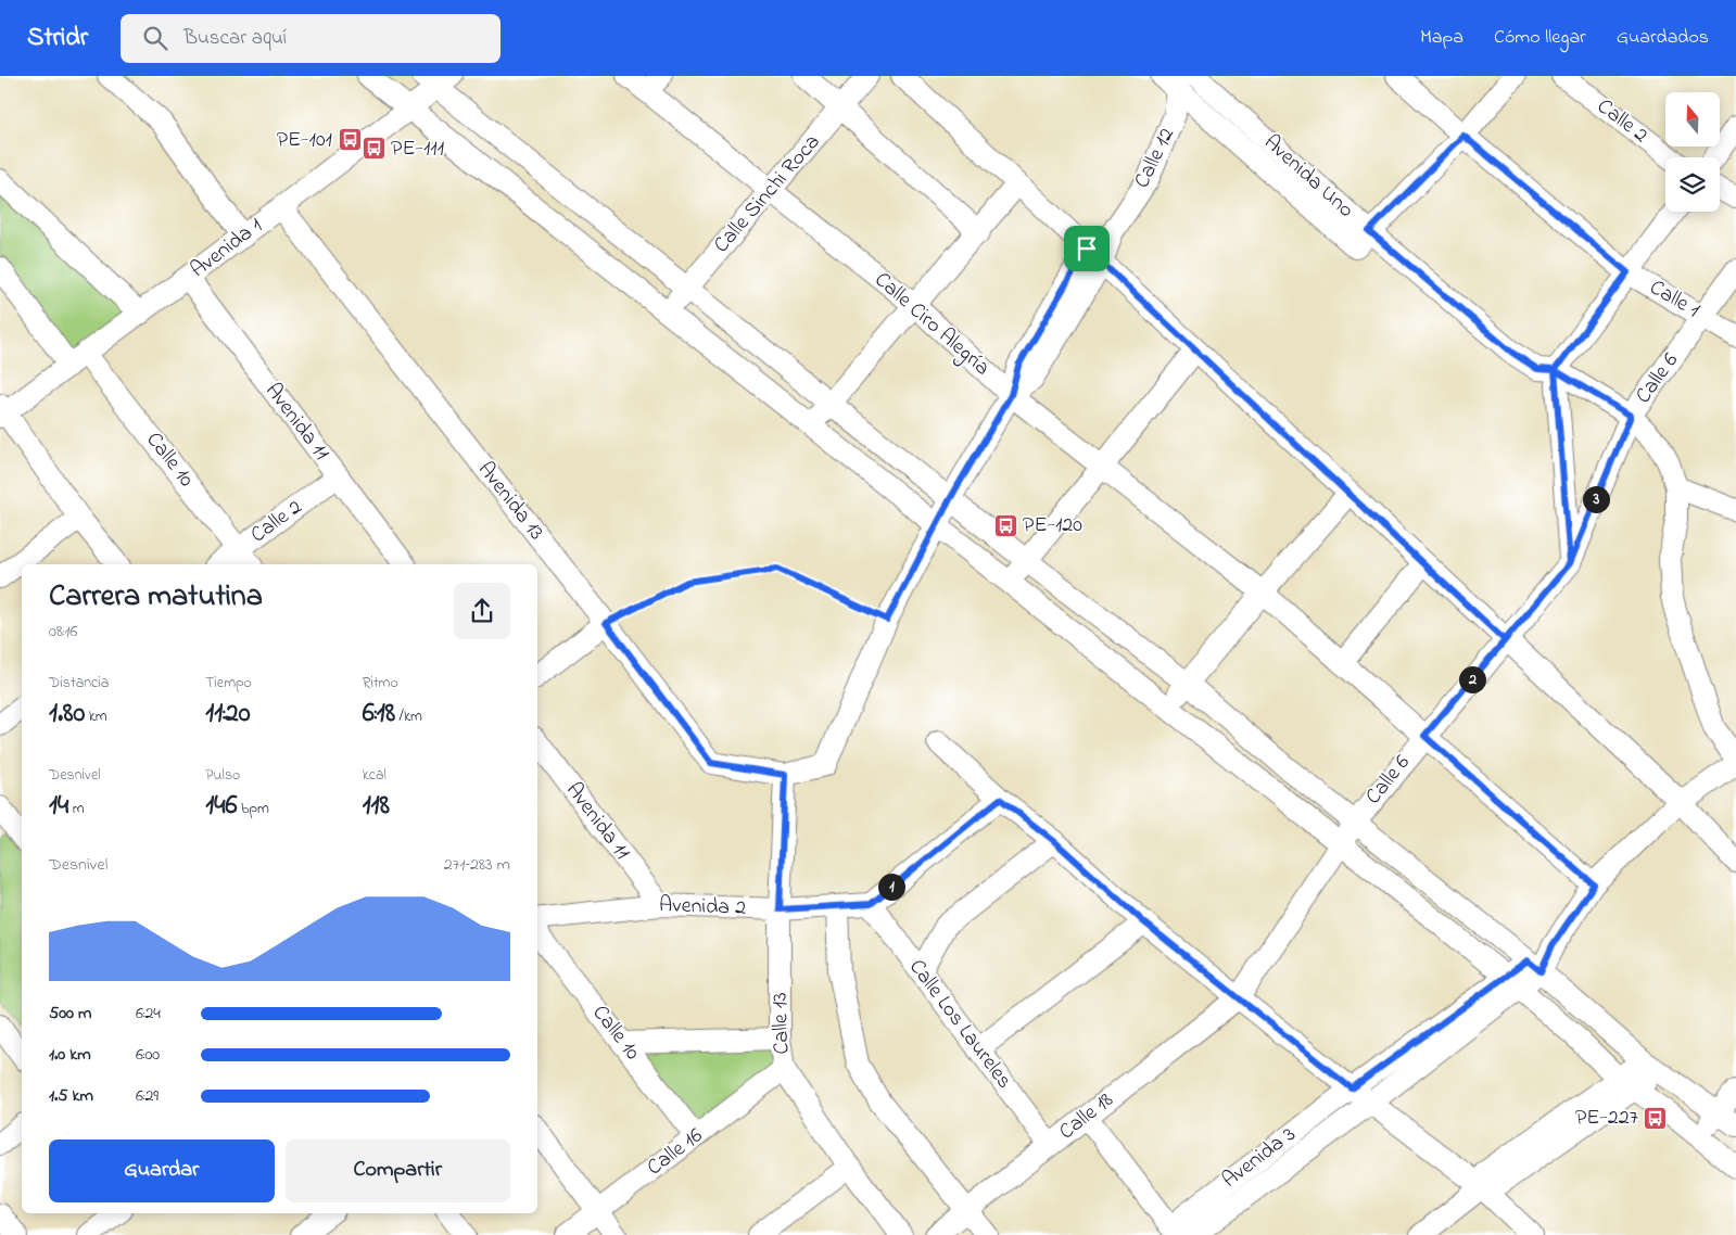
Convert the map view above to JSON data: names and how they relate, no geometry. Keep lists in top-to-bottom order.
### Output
{
  "streets": {
    "street": [
      "Calle 2",
      "Calle 12",
      "Avenida Uno",
      "Calle Sinchi Roca",
      "Avenida 1",
      "Calle 1",
      "Calle Ciro Alegría",
      "Calle 6",
      "Avenida 11",
      "Calle 10",
      "Avenida 13",
      "Avenida 2",
      "Calle 13",
      "Calle Los Laureles",
      "Calle 18",
      "Calle 16",
      "Avenida 3"
    ]
  },
  "crossings": [
    ["Calle 2", "Avenida 11"],
    ["Calle 2", "Calle 10"],
    ["Calle 12", "Avenida Uno"],
    ["Avenida Uno", "Calle 6"],
    ["Calle Sinchi Roca", "Calle Ciro Alegría"],
    ["Avenida 1", "Avenida 11"],
    ["Avenida 1", "Calle 10"],
    ["Avenida 1", "Avenida 13"],
    ["Calle 1", "Calle 6"],
    ["Calle Ciro Alegría", "Calle 6"],
    ["Calle 6", "Calle 18"],
    ["Avenida 11", "Avenida 2"],
    ["Calle 10", "Calle 16"],
    ["Avenida 13", "Calle 13"],
    ["Avenida 2", "Calle 13"],
    ["Avenida 2", "Calle Los Laureles"],
    ["Calle 13", "Calle 16"],
    ["Calle Los Laureles", "Calle 18"]
  ],
  "places": {
    "bus stop": [
      "PE-101",
      "PE-111",
      "PE-120",
      "PE-227"
    ]
  },
  "north": "top",
  "page": {
    "header": "Stridr",
    "search": "Buscar aquí",
    "nav": ["Mapa", "Cómo llegar", "Guardados"],
    "pins": ["3", "2", "1"],
    "heading": ["Carrera matutina", "08:16"],
    "stats": [
      ["Distancia", "1.80 km"],
      ["Tiempo", "11:20"],
      ["Ritmo", "6:18 /km"],
      ["Desnivel", "14 m"],
      ["Pulso", "146 bpm"],
      ["kcal", "118"]
    ],
    "chart": ["Desnivel", "271–283 m"],
    "list": [
      {
        "name": "500 m",
        "note": "6:24"
      },
      {
        "name": "1.0 km",
        "note": "6:00"
      },
      {
        "name": "1.5 km",
        "note": "6:29"
      }
    ],
    "buttons": ["Guardar", "Compartir"]
  }
}
